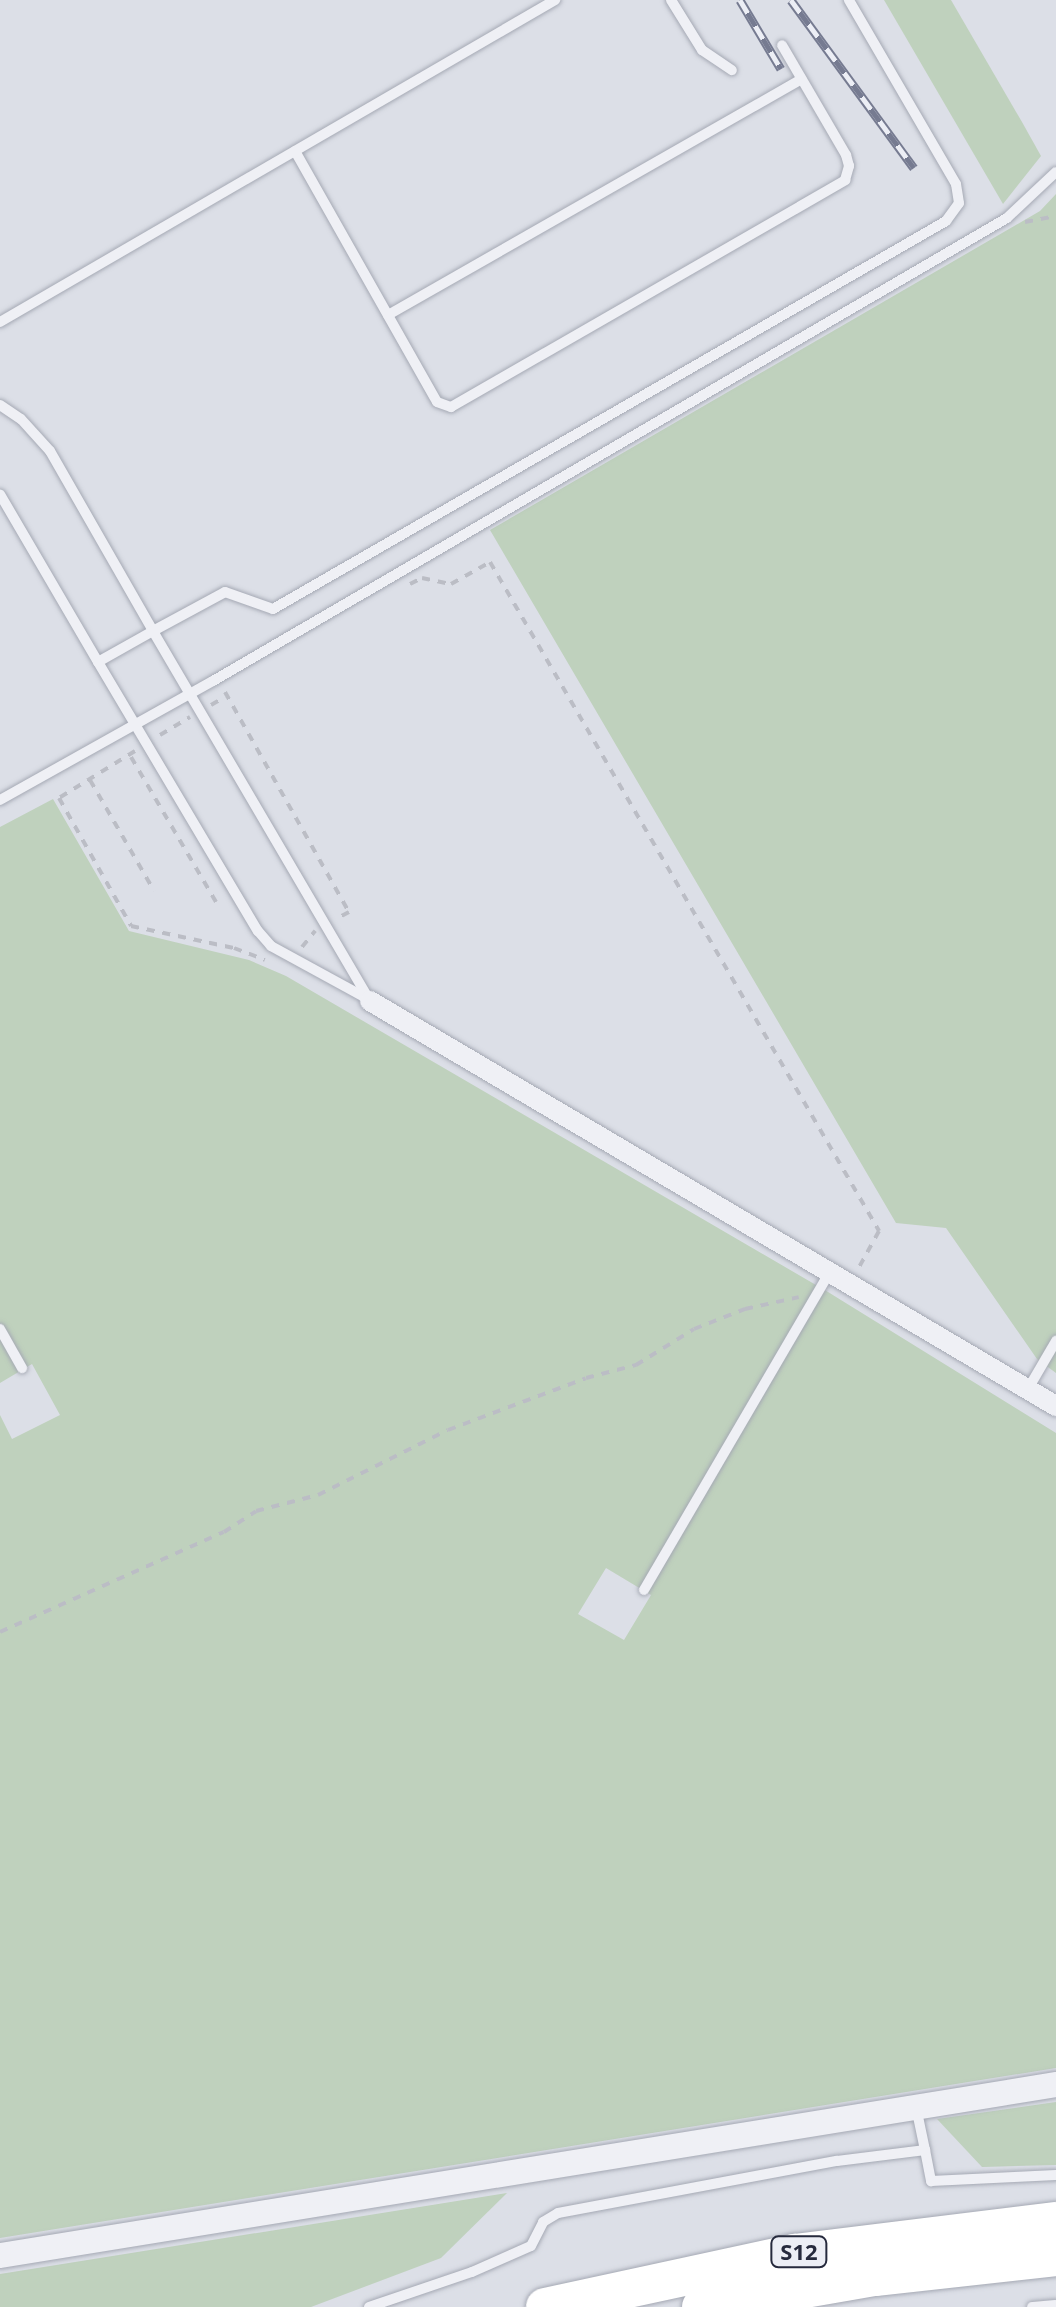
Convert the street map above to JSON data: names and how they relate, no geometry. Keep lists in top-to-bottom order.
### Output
{
  "streets": {
    "highway": ["S12"]
  }
}
